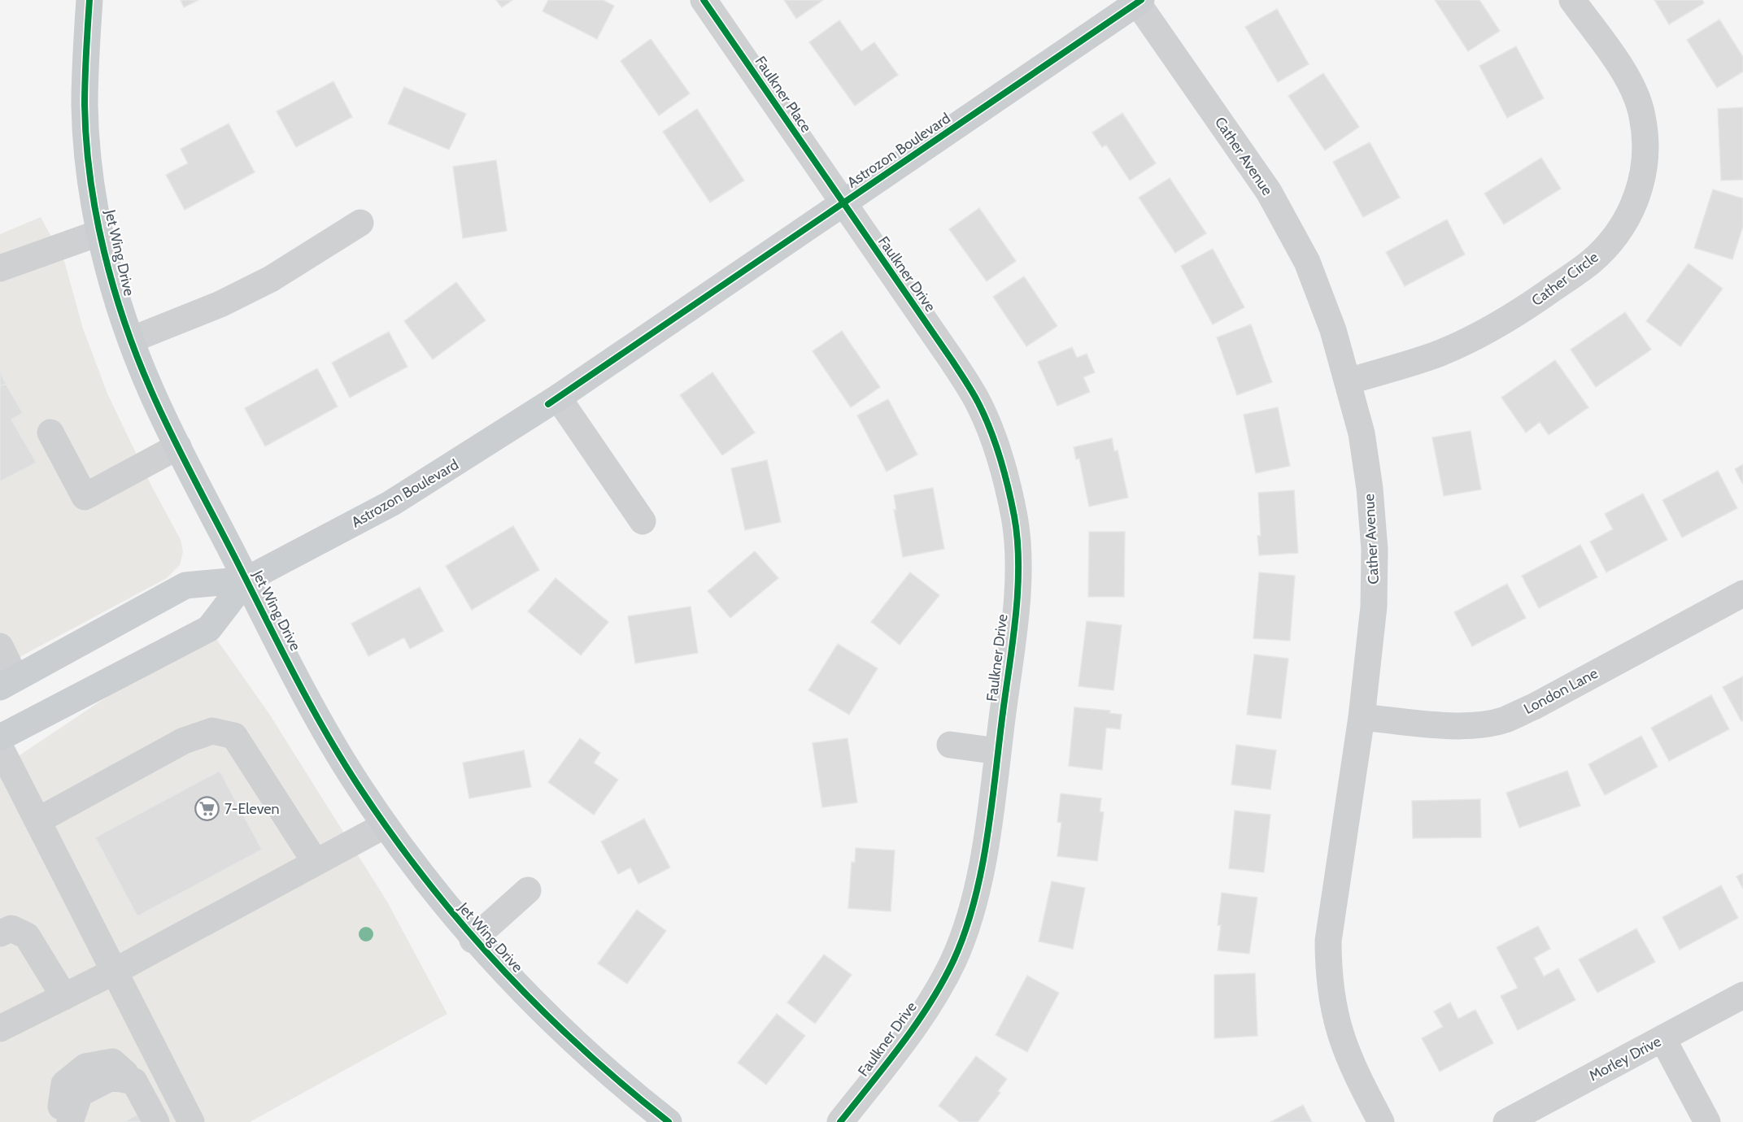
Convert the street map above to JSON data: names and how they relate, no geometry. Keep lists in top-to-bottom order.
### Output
{
  "streets": {
    "main road": ["Astrozon Boulevard", "Jet Wing Drive"],
    "street": [
      "Faulkner Place",
      "Cather Avenue",
      "Faulkner Drive",
      "Cather Circle",
      "London Lane",
      "Morley Drive"
    ]
  },
  "crossings": [
    ["Faulkner Place", "Astrozon Boulevard"],
    ["Faulkner Place", "Faulkner Drive"],
    ["Astrozon Boulevard", "Cather Avenue"],
    ["Astrozon Boulevard", "Jet Wing Drive"],
    ["Astrozon Boulevard", "Faulkner Drive"],
    ["Cather Avenue", "Cather Circle"],
    ["Cather Avenue", "London Lane"]
  ],
  "places": {
    "supermarket": ["7-Eleven"]
  }
}
